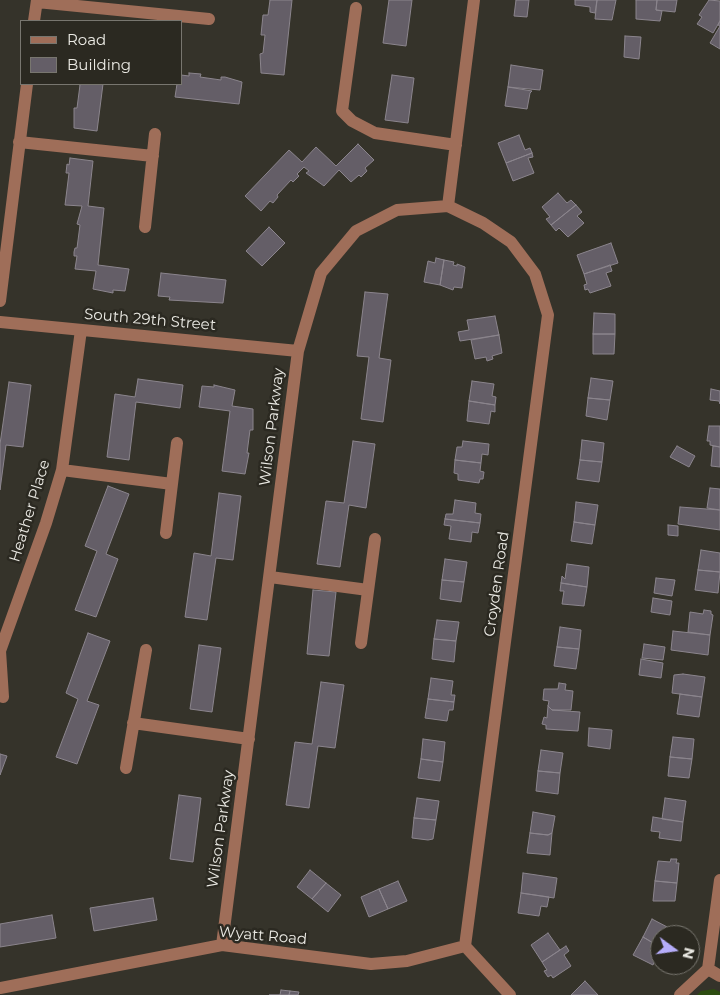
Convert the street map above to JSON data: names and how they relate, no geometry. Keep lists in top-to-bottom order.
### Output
{
  "streets": {
    "street": [
      "South 29th Street",
      "Wilson Parkway",
      "Heather Place",
      "Croyden Road",
      "Wyatt Road"
    ]
  },
  "crossings": [
    ["South 29th Street", "Wilson Parkway"],
    ["South 29th Street", "Heather Place"],
    ["Wilson Parkway", "Croyden Road"],
    ["Wilson Parkway", "Wyatt Road"],
    ["Croyden Road", "Wyatt Road"]
  ],
  "legend": ["Road", "Building"],
  "north": "right"
}
